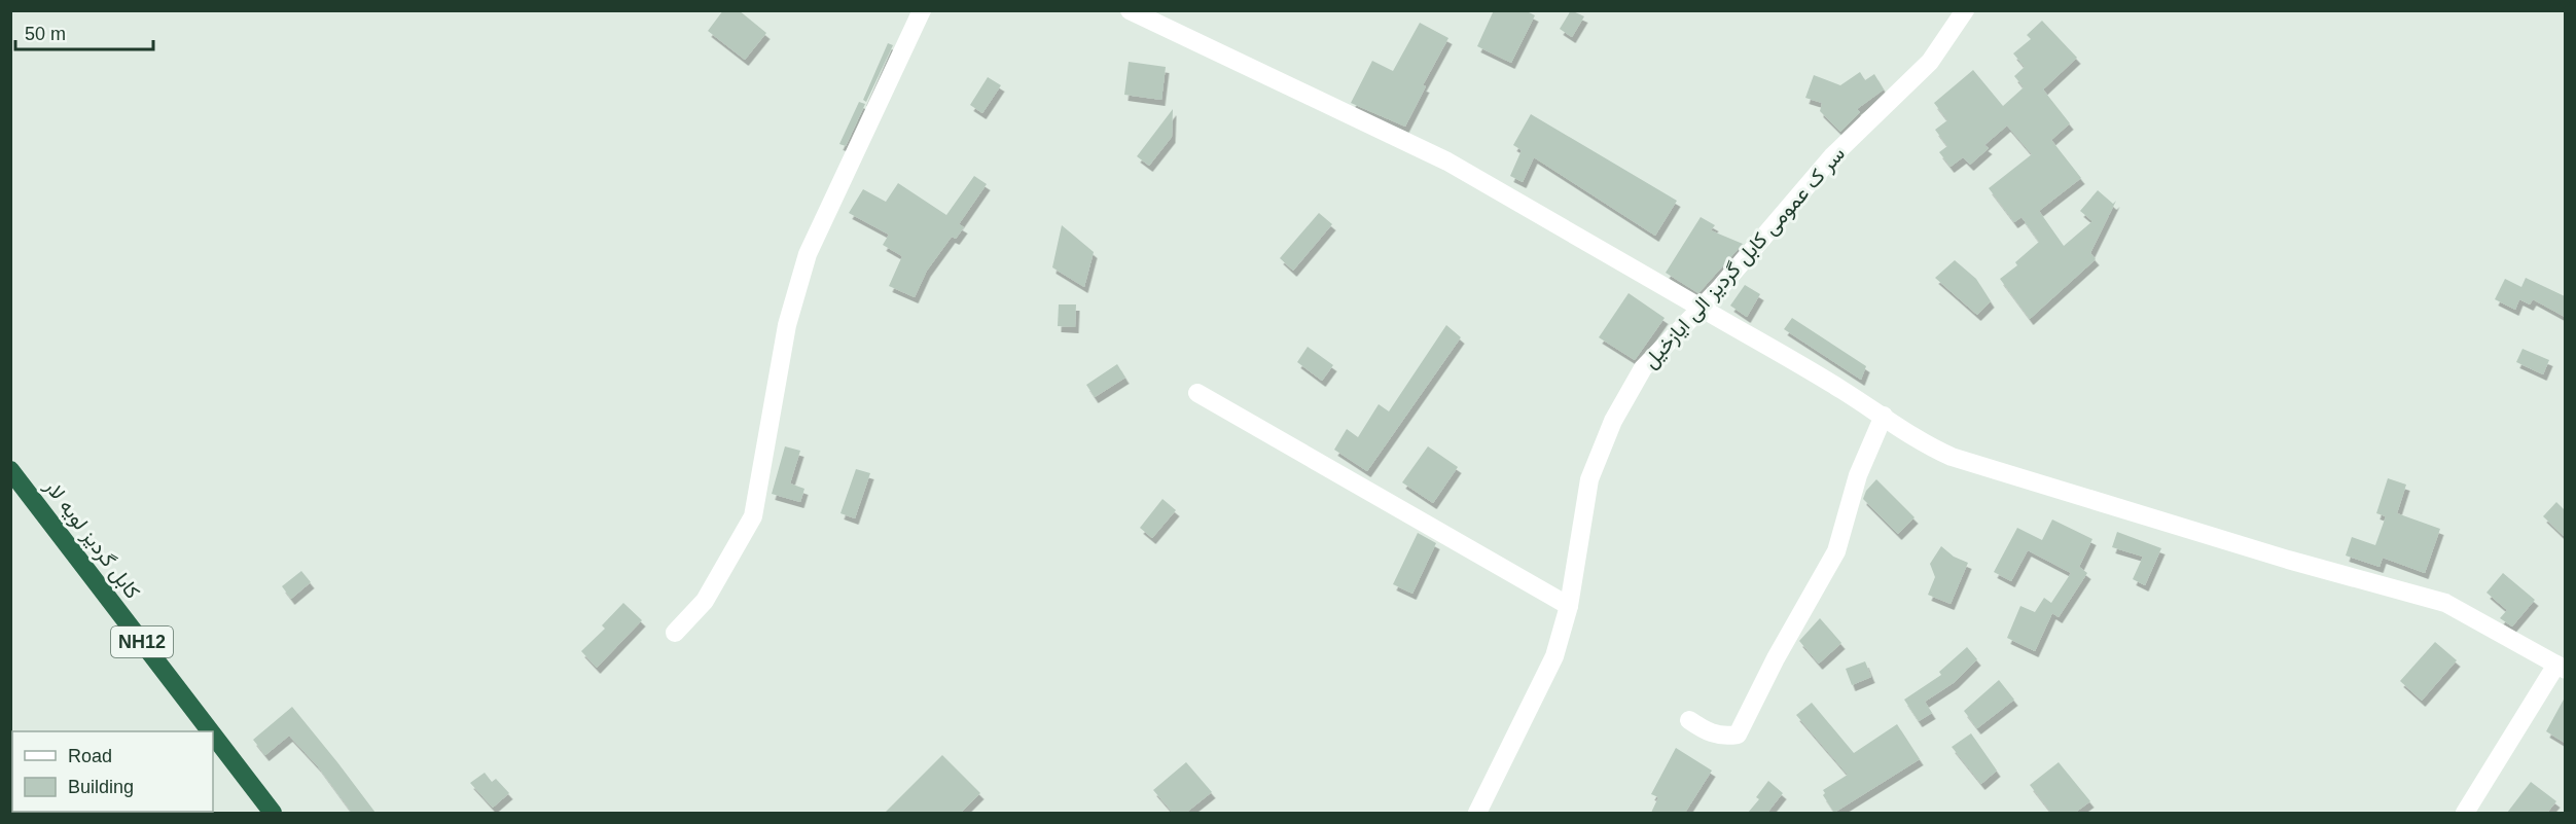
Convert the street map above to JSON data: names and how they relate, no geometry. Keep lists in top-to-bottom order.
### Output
{
  "streets": {
    "highway": ["کابل گردیز لویه لار", "NH12"],
    "street": ["سر ک عمومی کابل گردیز الی ایازخیل"]
  },
  "legend": ["Road", "Building"],
  "scale_bar": "50 m"
}
